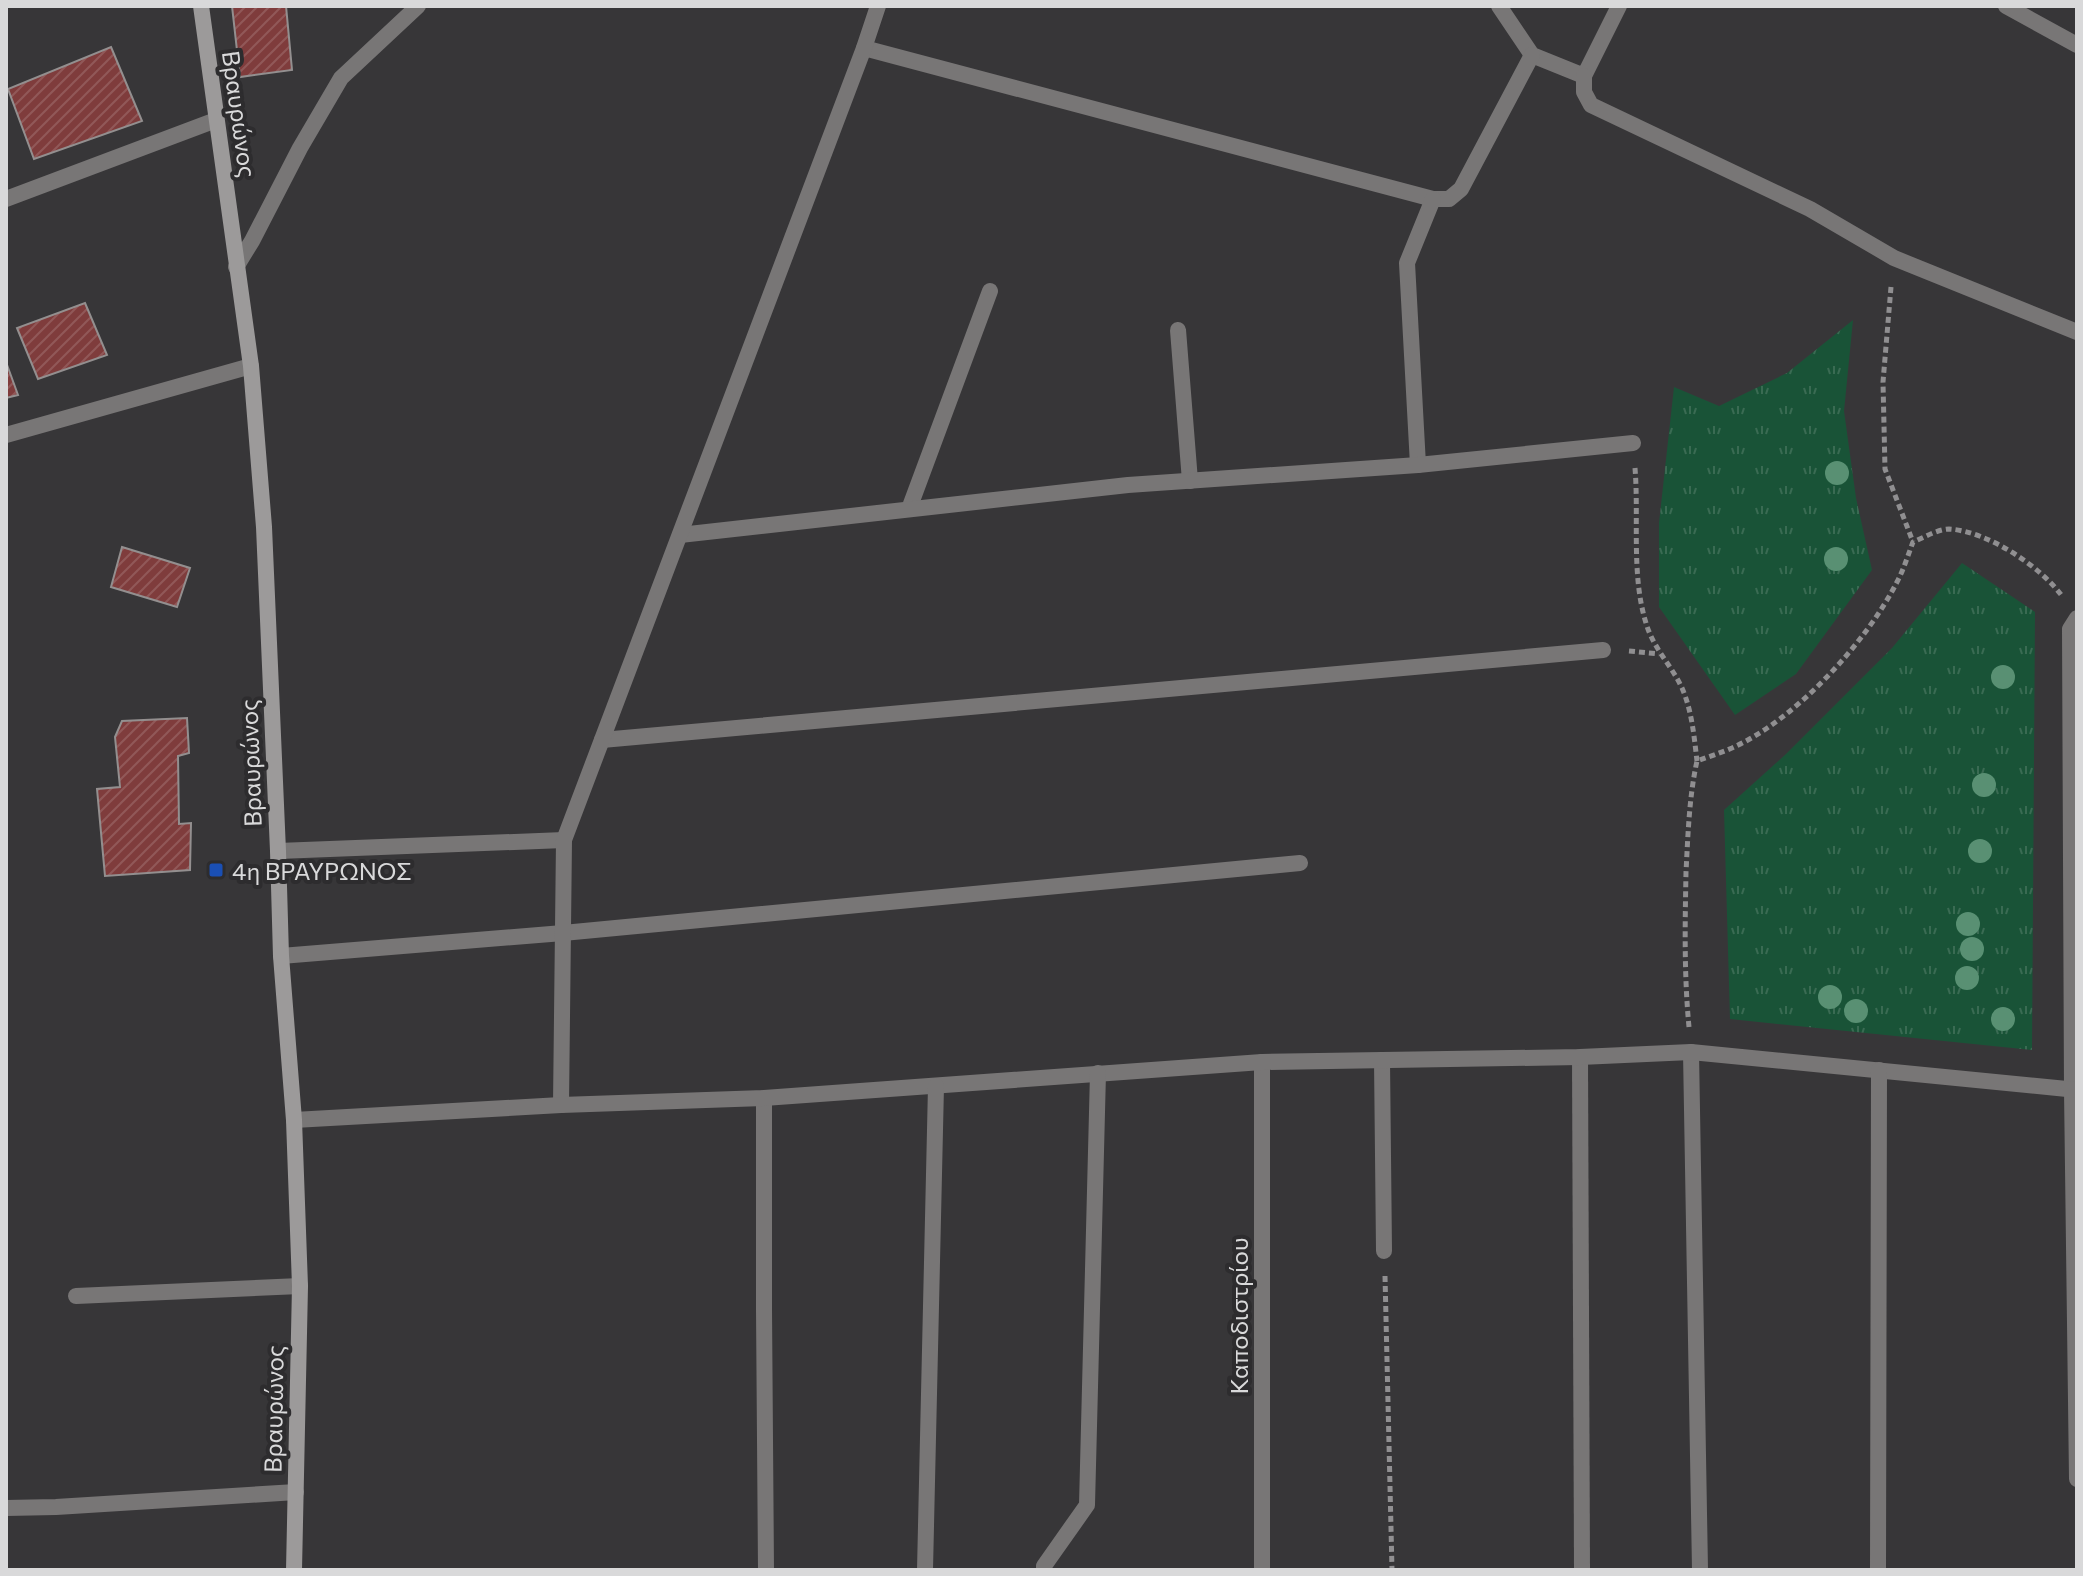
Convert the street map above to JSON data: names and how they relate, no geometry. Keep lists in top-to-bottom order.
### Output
{
  "streets": {
    "main road": ["Βραυρώνος"],
    "street": ["Καποδιστρίου"]
  },
  "places": {
    "transit": ["4η ΒΡΑΥΡΩΝΟΣ"]
  }
}
